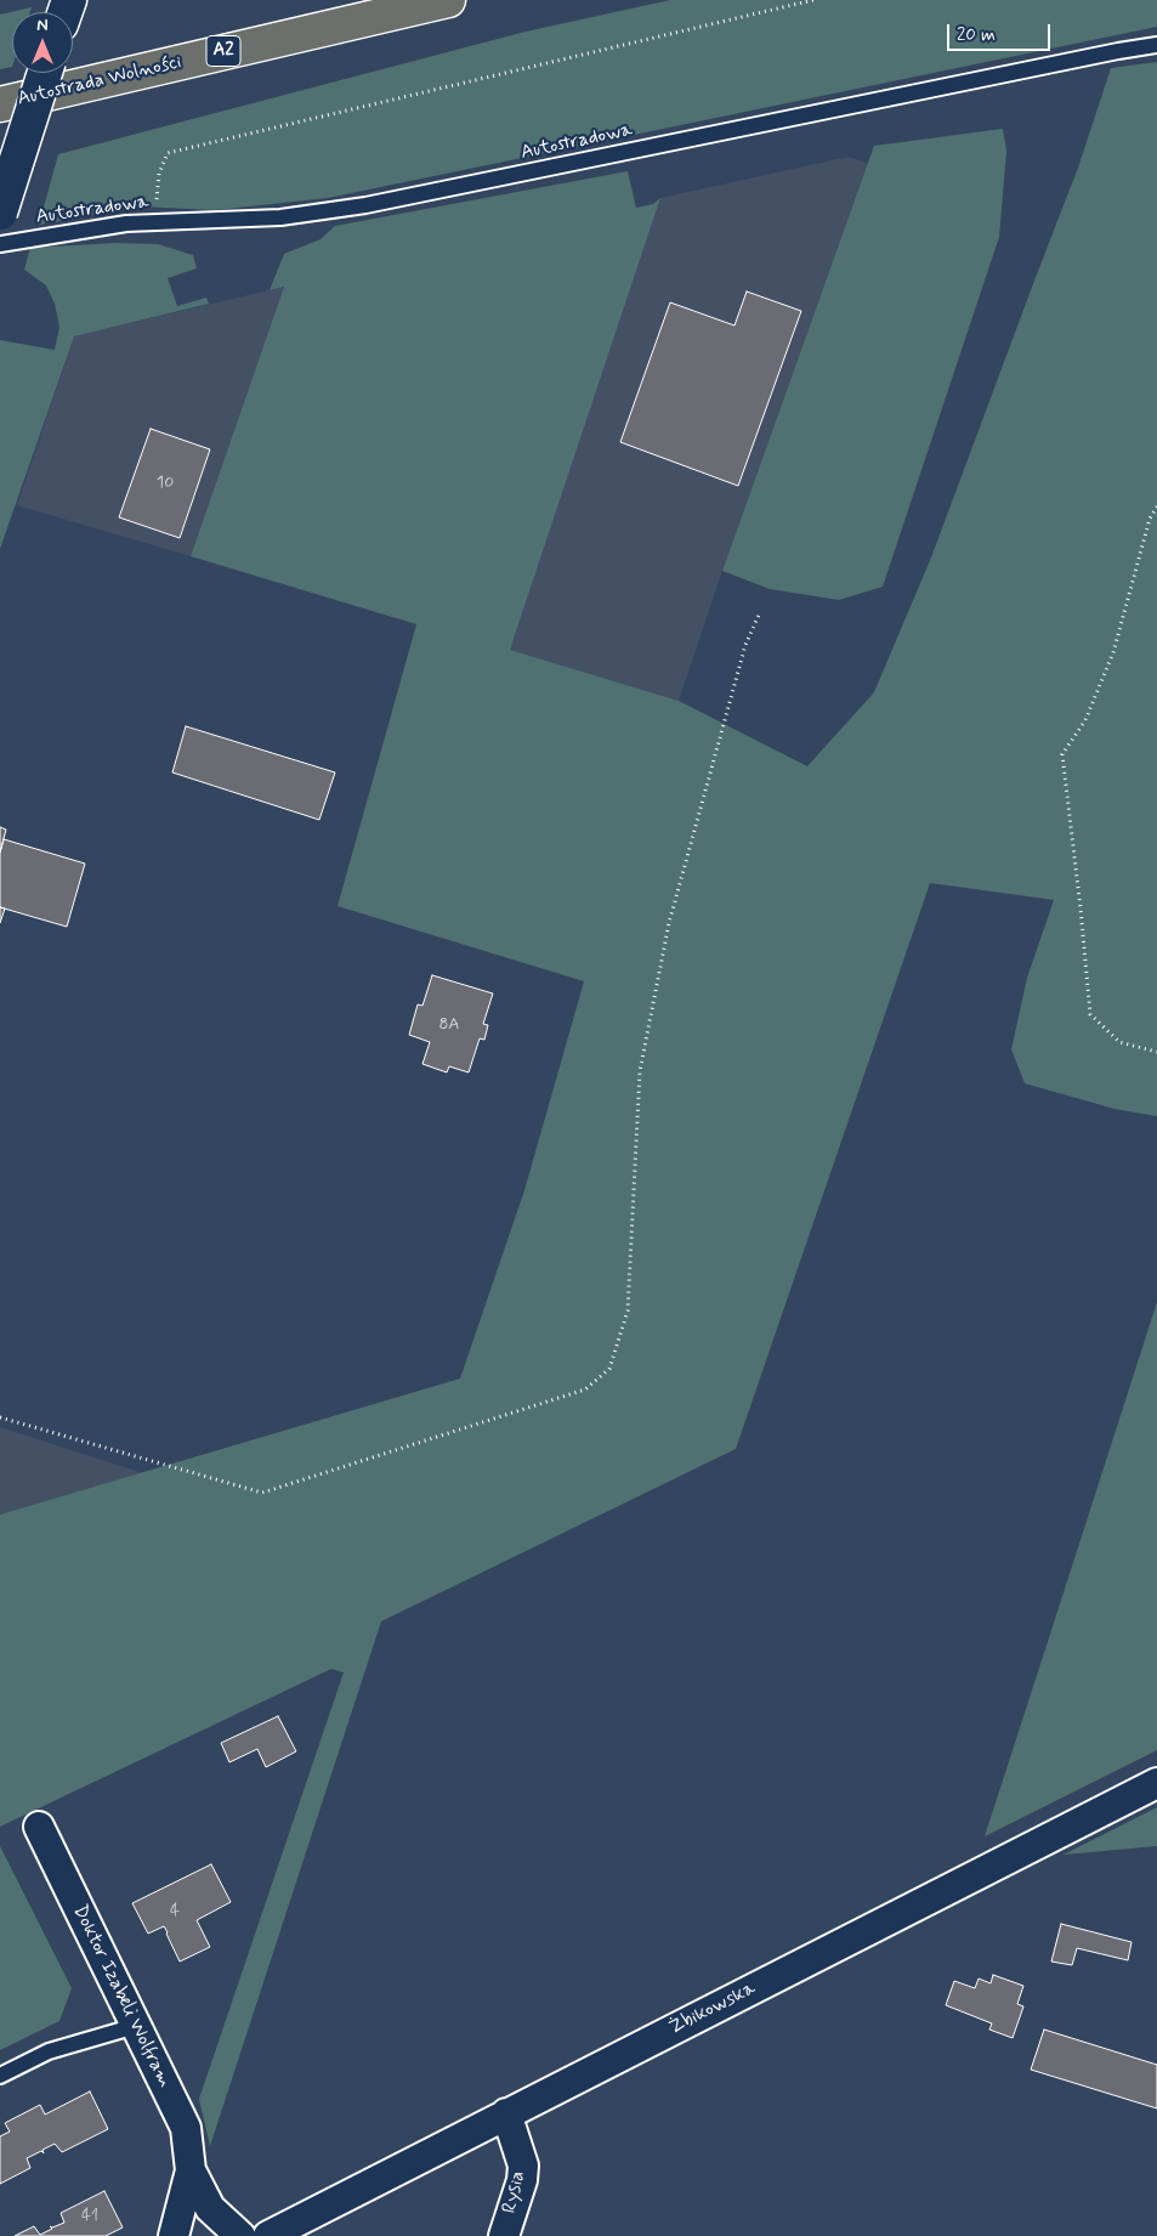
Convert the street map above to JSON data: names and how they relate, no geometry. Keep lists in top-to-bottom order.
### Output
{
  "streets": {
    "highway": ["A2", "Autostrada Wolności"],
    "street": ["Doktor Izabeli Wolfram", "Żbikowska", "Rysia"],
    "lane": ["Autostradowa"]
  },
  "crossings": [
    ["Żbikowska", "Rysia"]
  ],
  "house_numbers": [
    "10",
    "8A",
    "4",
    "41"
  ],
  "scale_bar": "20 m",
  "north": "top"
}
